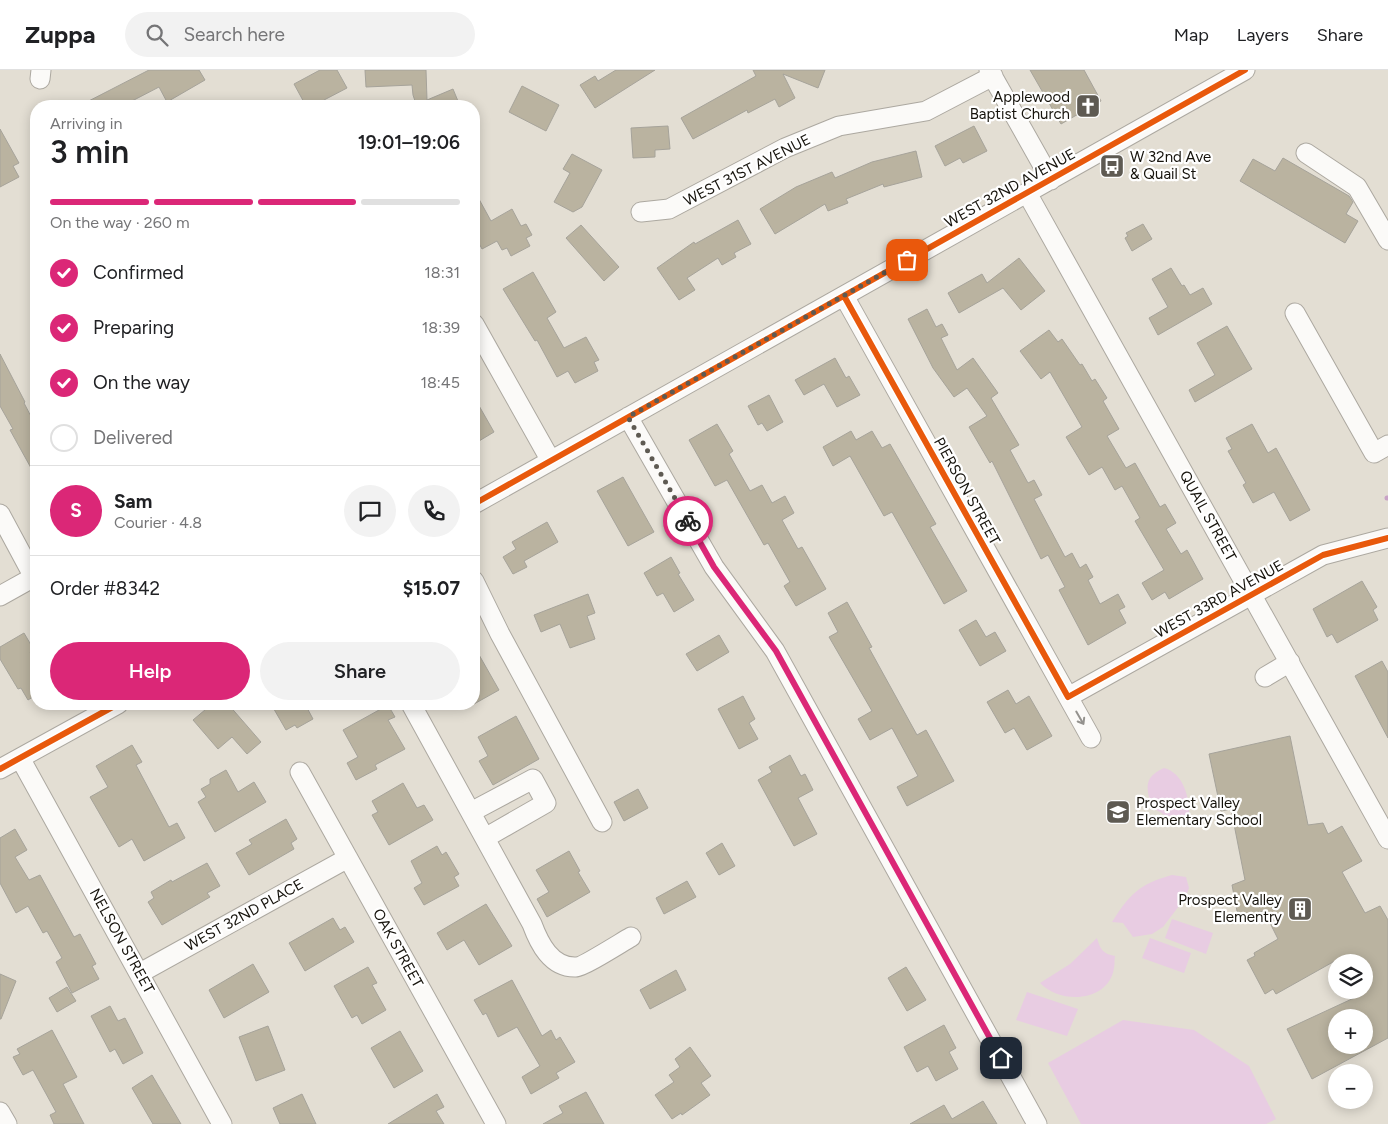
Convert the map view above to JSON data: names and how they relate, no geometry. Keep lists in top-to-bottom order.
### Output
{
  "streets": {
    "street": [
      "WEST 31ST AVENUE",
      "WEST 32ND AVENUE",
      "PIERSON STREET",
      "QUAIL STREET",
      "WEST 33RD AVENUE",
      "WEST 32ND PLACE",
      "NELSON STREET",
      "OAK STREET"
    ]
  },
  "crossings": [
    ["WEST 32ND AVENUE", "PIERSON STREET"],
    ["WEST 32ND AVENUE", "QUAIL STREET"],
    ["PIERSON STREET", "WEST 33RD AVENUE"],
    ["QUAIL STREET", "WEST 33RD AVENUE"],
    ["WEST 32ND PLACE", "NELSON STREET"],
    ["WEST 32ND PLACE", "OAK STREET"]
  ],
  "places": {
    "church": ["Applewood Baptist Church"],
    "bus stop": ["W 32nd Ave & Quail St"],
    "school or university": ["Prospect Valley Elementary School"],
    "building": ["Prospect Valley Elementry"]
  },
  "page": {
    "header": "Zuppa",
    "search": "Search here",
    "nav": ["Map", "Layers", "Share"],
    "heading": ["3 min", "Arriving in", "19:01–19:06"],
    "panel": [
      "Sam",
      "Courier · 4.8",
      "Order #8342",
      "$15.07"
    ],
    "bar": "On the way · 260 m",
    "list": [
      ["Confirmed", "18:31"],
      ["Preparing", "18:39"],
      ["On the way", "18:45"],
      "Delivered"
    ],
    "round": "S",
    "buttons": ["Help", "Share"],
    "map_buttons": ["+", "−"]
  }
}
